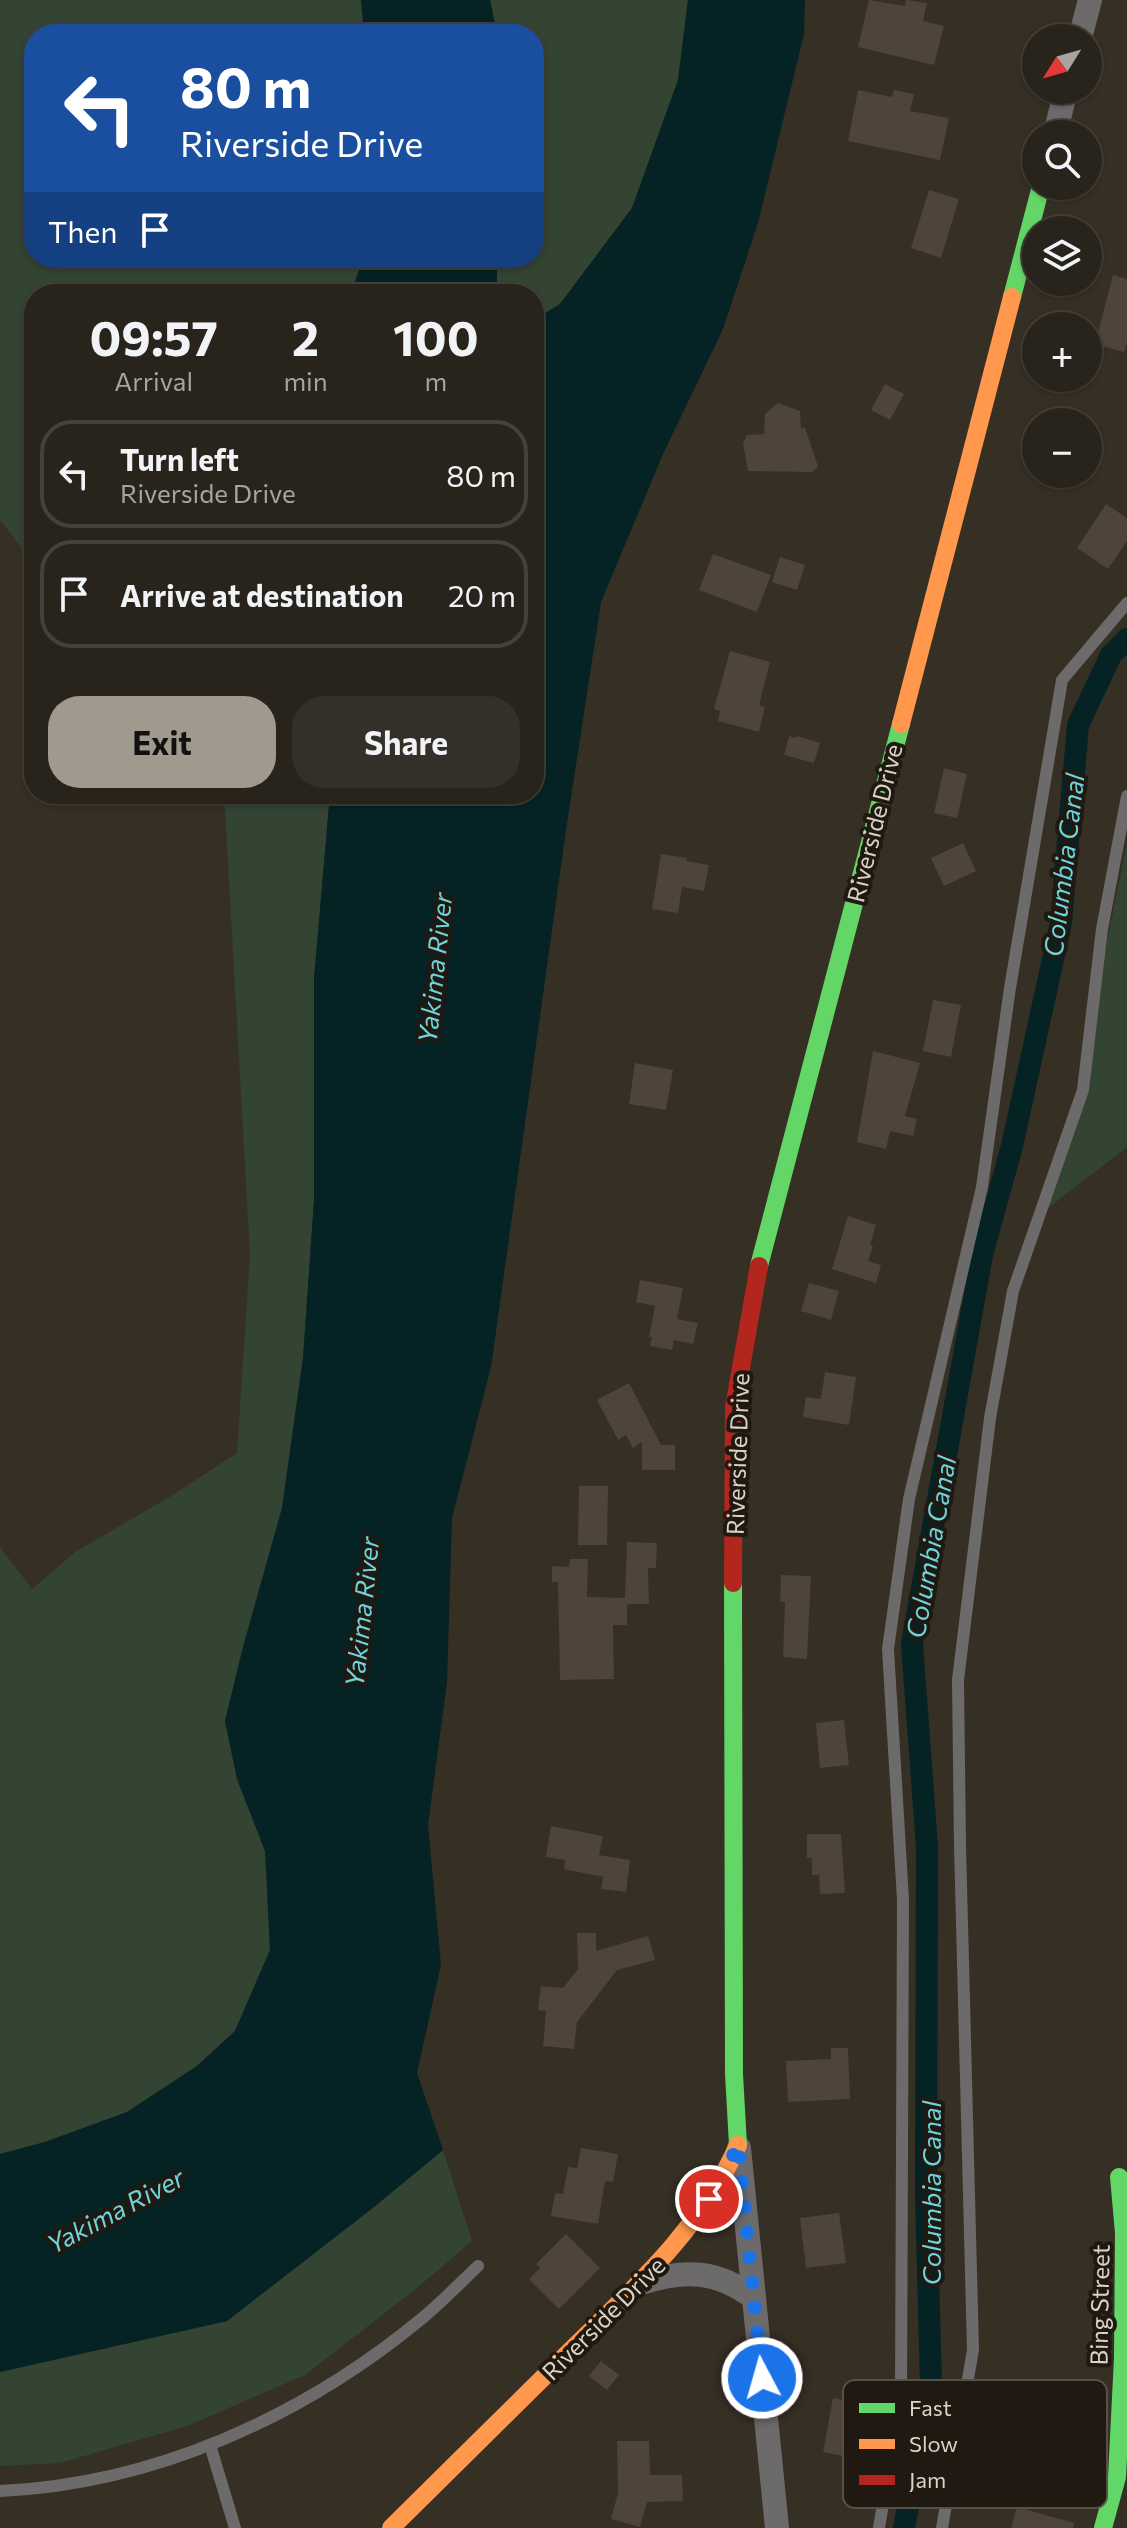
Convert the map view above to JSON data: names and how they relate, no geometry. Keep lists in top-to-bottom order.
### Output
{
  "streets": {
    "street": ["Riverside Drive", "Bing Street"]
  },
  "water": ["Columbia Canal", "Yakima River"],
  "legend": ["Fast", "Slow", "Jam"],
  "north": "bottom left",
  "page": {
    "map_buttons": ["+", "−"],
    "turn": ["80 m", "Riverside Drive"],
    "then": "Then",
    "eta": [
      "09:57",
      "Arrival",
      "2",
      "min",
      "100",
      "m"
    ],
    "list": [
      {
        "name": "Turn left",
        "note": "Riverside Drive",
        "value": "80 m"
      },
      {
        "name": "Arrive at destination",
        "value": "20 m"
      }
    ],
    "buttons": ["Exit", "Share"]
  }
}
